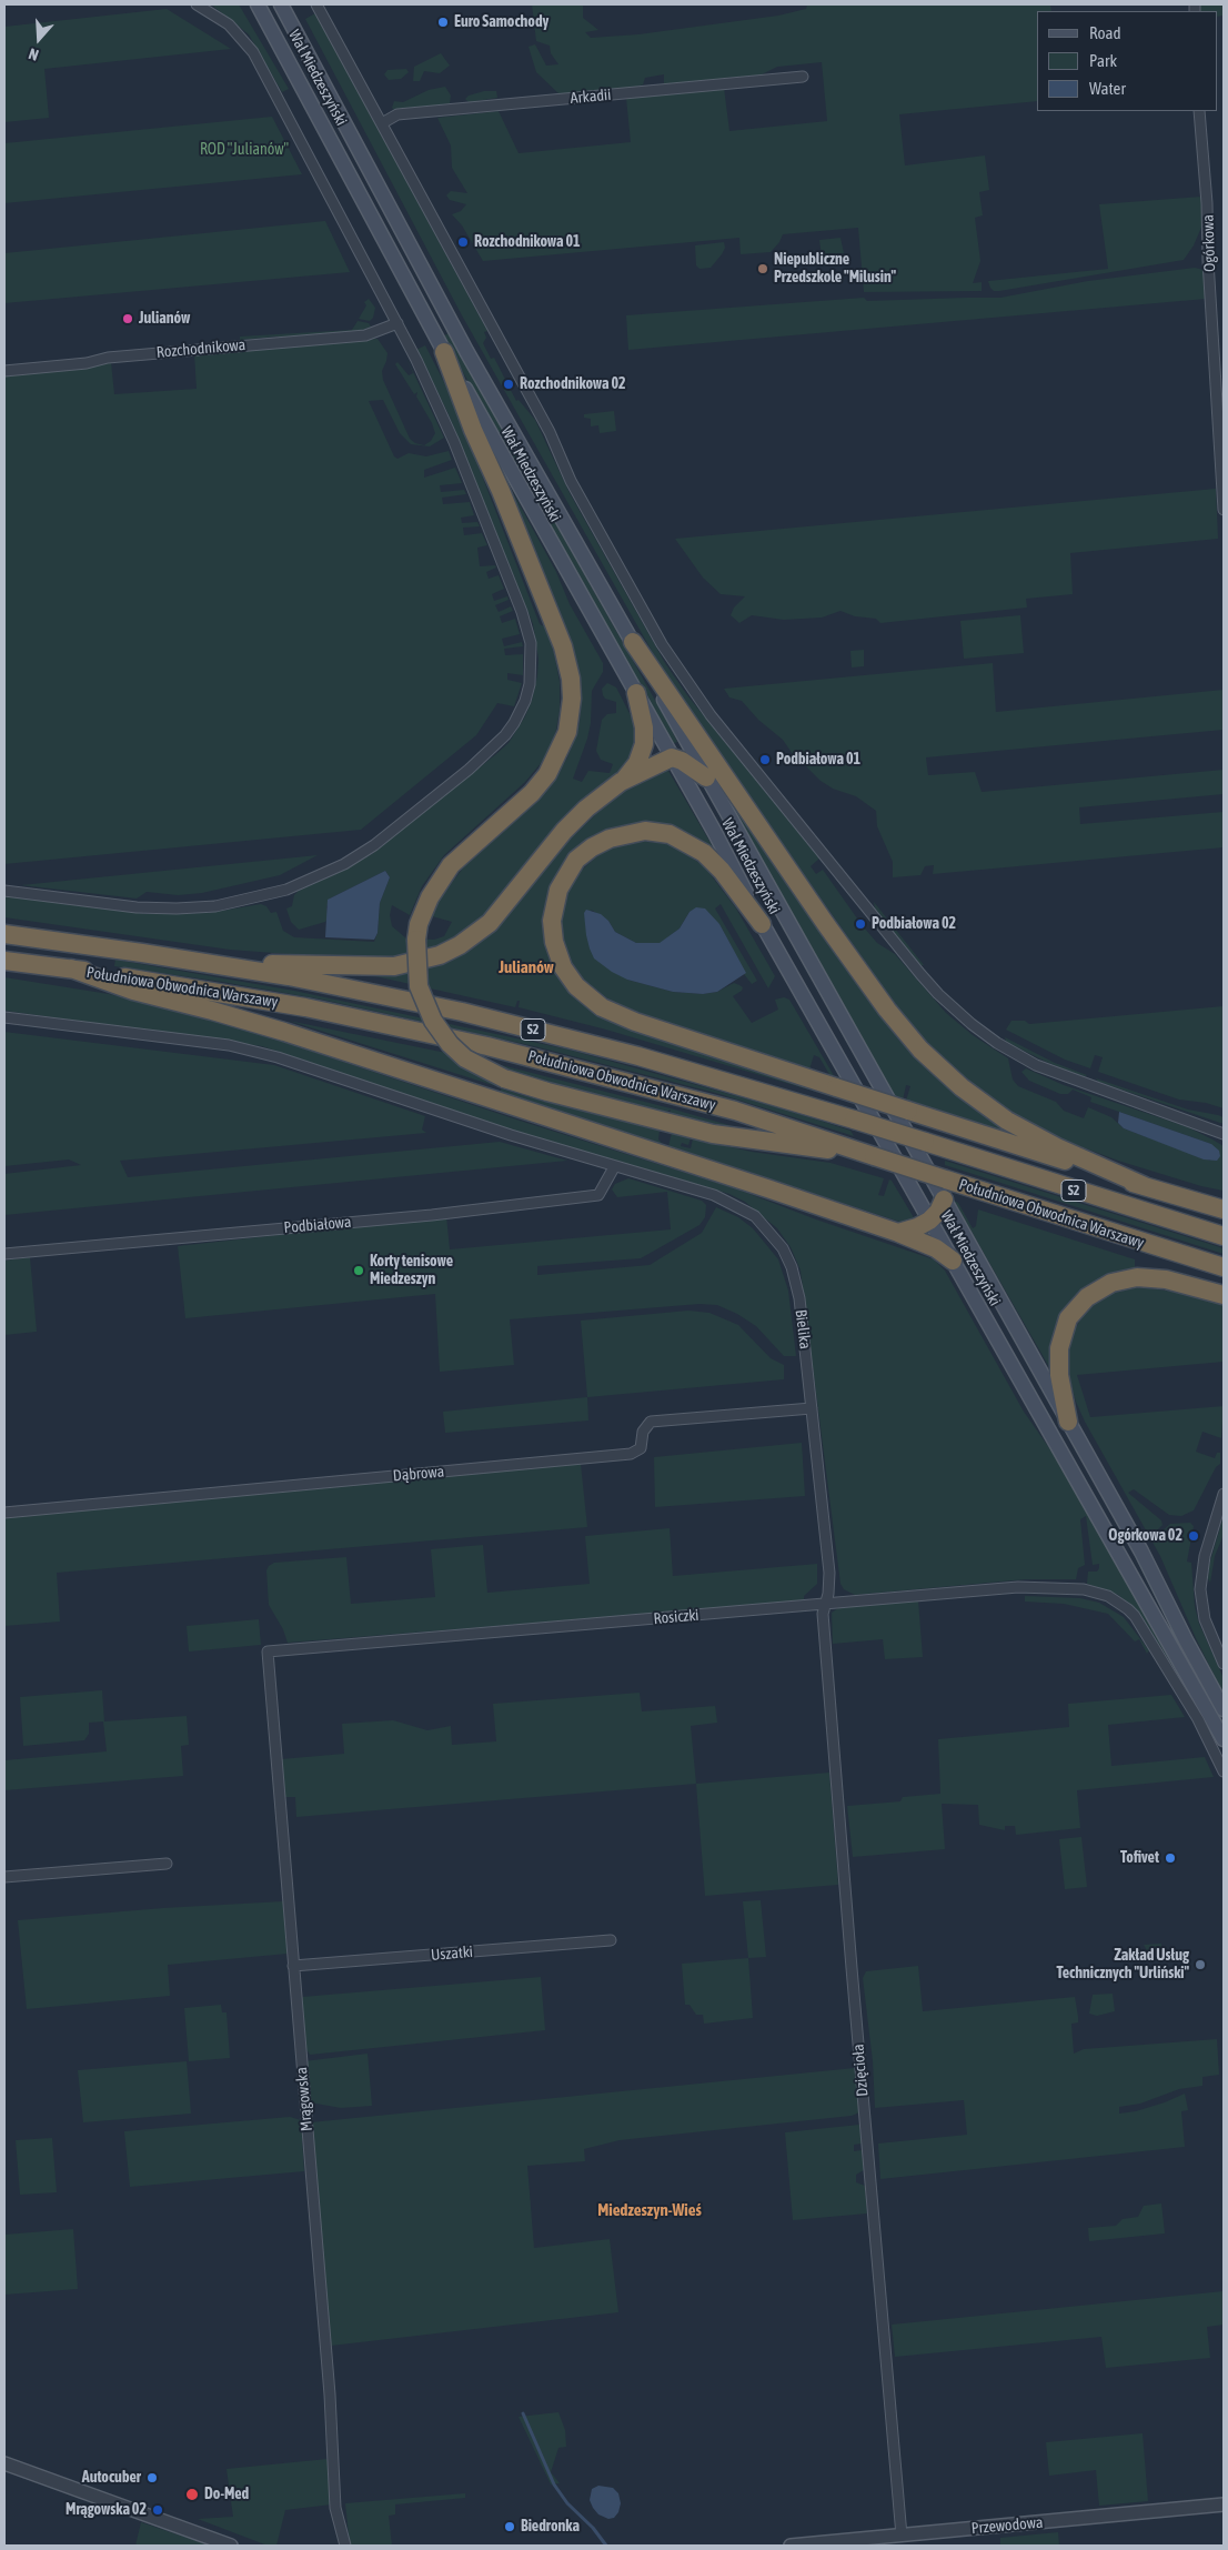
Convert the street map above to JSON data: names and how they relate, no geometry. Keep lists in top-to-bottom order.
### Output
{
  "streets": {
    "highway": ["Południowa Obwodnica Warszawy", "S2"],
    "main road": ["Wał Miedzeszyński"],
    "street": [
      "Arkadii",
      "Ogórkowa",
      "Rozchodnikowa",
      "Podbiałowa",
      "Bielika",
      "Dąbrowa",
      "Rosiczki",
      "Uszatki",
      "Dzięcioła",
      "Mrągowska",
      "Przewodowa"
    ]
  },
  "crossings": [
    ["Wał Miedzeszyński", "Arkadii"],
    ["Podbiałowa", "Bielika"],
    ["Bielika", "Dąbrowa"],
    ["Bielika", "Rosiczki"],
    ["Bielika", "Dzięcioła"],
    ["Rosiczki", "Dzięcioła"],
    ["Rosiczki", "Mrągowska"],
    ["Uszatki", "Mrągowska"],
    ["Dzięcioła", "Przewodowa"]
  ],
  "districts": ["Julianów", "Miedzeszyn-Wieś"],
  "parks": ["ROD \"Julianów\""],
  "places": [
    "Euro Samochody",
    "Rozchodnikowa 01",
    "Niepubliczne Przedszkole \"Milusin\"",
    "Julianów",
    "Rozchodnikowa 02",
    "Podbiałowa 01",
    "Podbiałowa 02",
    "Korty tenisowe Miedzeszyn",
    "Ogórkowa 02",
    "Tofivet",
    "Zakład Usług Technicznych \"Urliński\"",
    "Autocuber",
    "Do-Med",
    "Mrągowska 02",
    "Biedronka"
  ],
  "legend": ["Road", "Park", "Water"],
  "north": "bottom"
}
